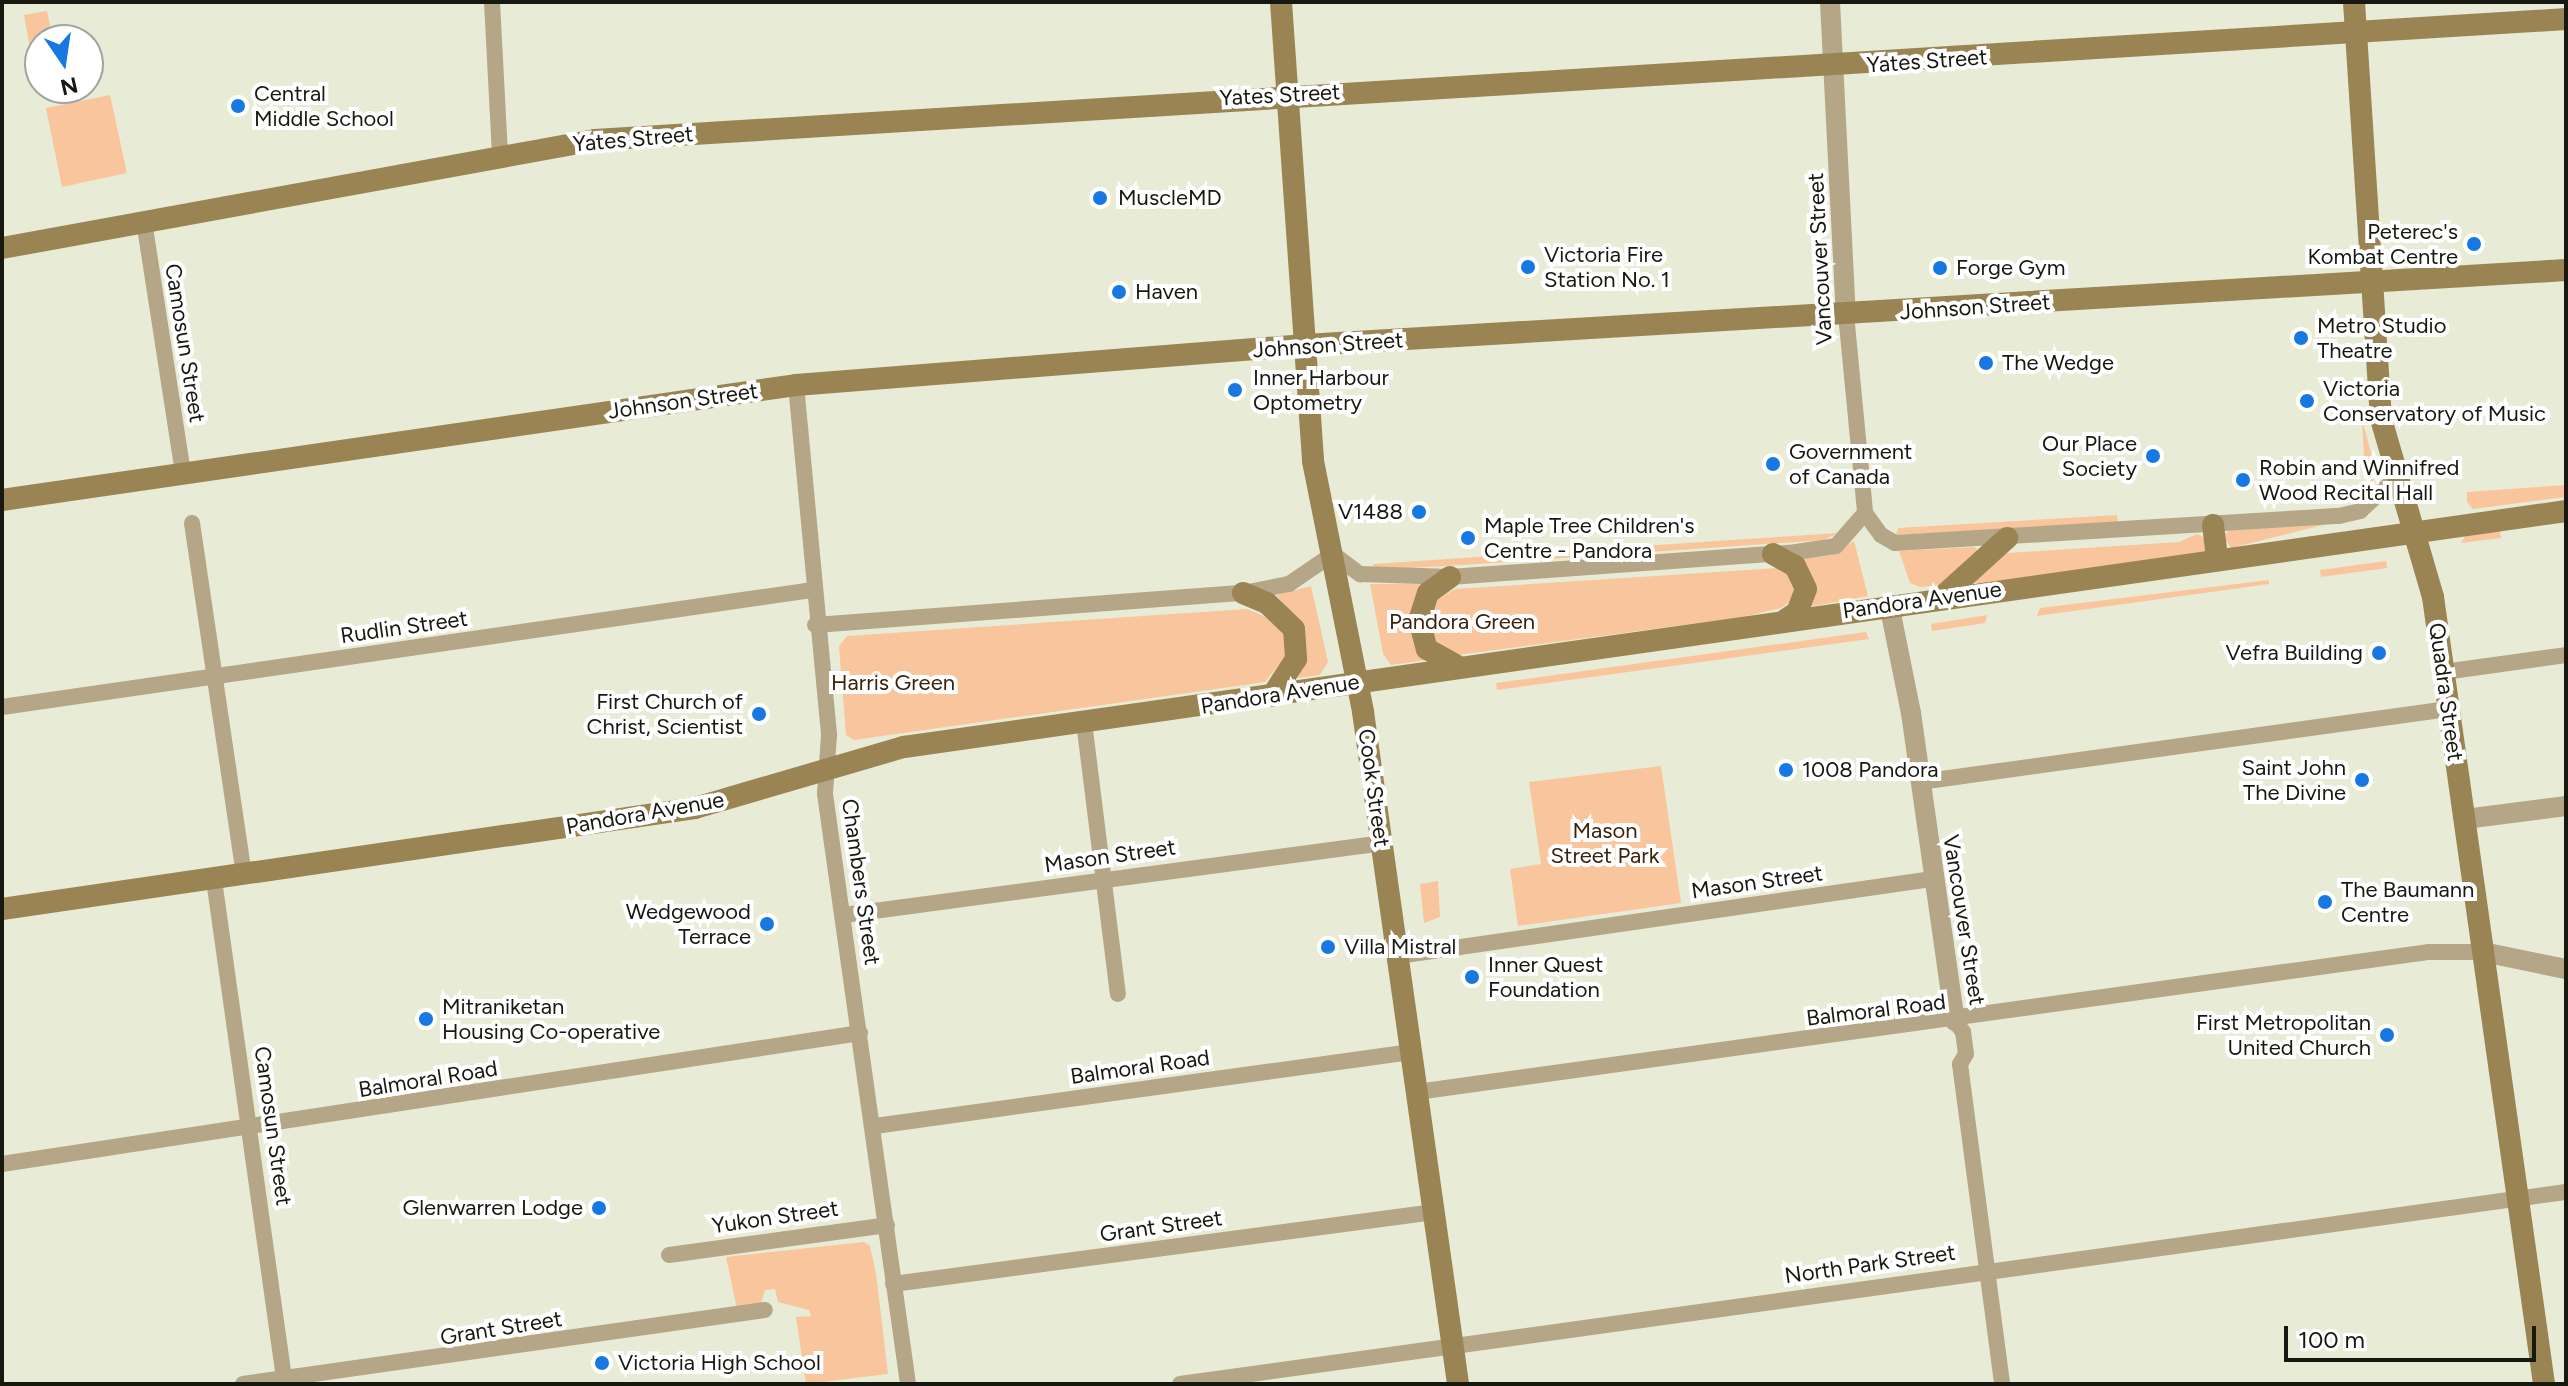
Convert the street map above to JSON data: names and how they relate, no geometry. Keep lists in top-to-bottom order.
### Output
{
  "streets": {
    "main road": [
      "Yates Street",
      "Johnson Street",
      "Pandora Avenue",
      "Quadra Street",
      "Cook Street"
    ],
    "street": [
      "Vancouver Street",
      "Camosun Street",
      "Rudlin Street",
      "Mason Street",
      "Chambers Street",
      "Balmoral Road",
      "Yukon Street",
      "Grant Street",
      "North Park Street"
    ]
  },
  "crossings": [
    ["Yates Street", "Vancouver Street"],
    ["Yates Street", "Camosun Street"],
    ["Yates Street", "Quadra Street"],
    ["Yates Street", "Cook Street"],
    ["Vancouver Street", "Johnson Street"],
    ["Vancouver Street", "Pandora Avenue"],
    ["Vancouver Street", "Mason Street"],
    ["Vancouver Street", "Balmoral Road"],
    ["Vancouver Street", "North Park Street"],
    ["Johnson Street", "Camosun Street"],
    ["Johnson Street", "Quadra Street"],
    ["Johnson Street", "Cook Street"],
    ["Johnson Street", "Chambers Street"],
    ["Camosun Street", "Pandora Avenue"],
    ["Camosun Street", "Balmoral Road"],
    ["Camosun Street", "Grant Street"],
    ["Pandora Avenue", "Quadra Street"],
    ["Pandora Avenue", "Cook Street"],
    ["Pandora Avenue", "Chambers Street"],
    ["Rudlin Street", "Chambers Street"],
    ["Quadra Street", "Balmoral Road"],
    ["Quadra Street", "North Park Street"],
    ["Cook Street", "Mason Street"],
    ["Cook Street", "Balmoral Road"],
    ["Cook Street", "Grant Street"],
    ["Cook Street", "North Park Street"],
    ["Mason Street", "Chambers Street"],
    ["Chambers Street", "Balmoral Road"],
    ["Chambers Street", "Yukon Street"],
    ["Chambers Street", "Grant Street"]
  ],
  "parks": ["Pandora Green", "Harris Green", "Mason Street Park"],
  "places": [
    "Central Middle School",
    "MuscleMD",
    "Peterec's Kombat Centre",
    "Victoria Fire Station No. 1",
    "Forge Gym",
    "Haven",
    "Metro Studio Theatre",
    "The Wedge",
    "Inner Harbour Optometry",
    "Victoria Conservatory of Music",
    "Our Place Society",
    "Government of Canada",
    "Robin and Winnifred Wood Recital Hall",
    "V1488",
    "Maple Tree Children's Centre - Pandora",
    "Vefra Building",
    "First Church of Christ, Scientist",
    "1008 Pandora",
    "Saint John The Divine",
    "The Baumann Centre",
    "Wedgewood Terrace",
    "Villa Mistral",
    "Inner Quest Foundation",
    "Mitraniketan Housing Co-operative",
    "First Metropolitan United Church",
    "Glenwarren Lodge",
    "Victoria High School"
  ],
  "scale_bar": "100 m",
  "north": "bottom"
}
